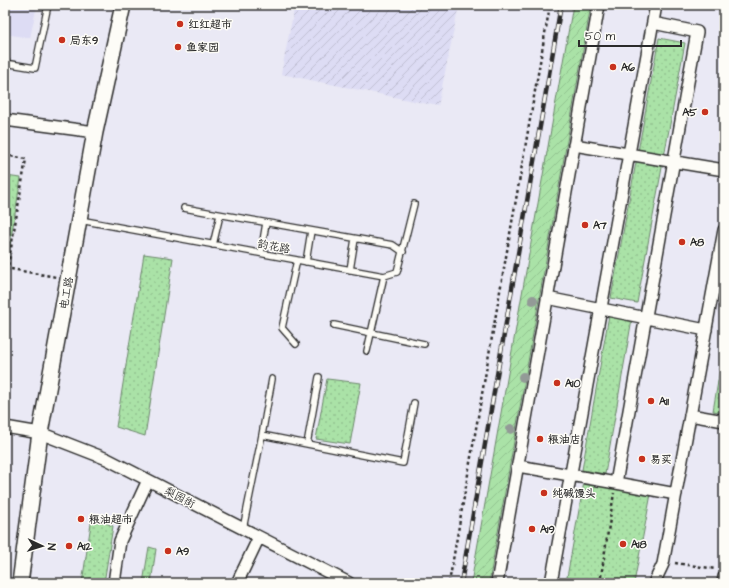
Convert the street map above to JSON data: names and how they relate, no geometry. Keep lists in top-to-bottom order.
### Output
{
  "streets": {
    "street": ["电工路", "梨园街"],
    "lane": ["韵花路"]
  },
  "crossings": [
    ["韵花路", "电工路"],
    ["电工路", "梨园街"]
  ],
  "places": [
    "红红超市",
    "局东9",
    "鱼家园",
    "A6",
    "A5",
    "A7",
    "A8",
    "A10",
    "A11",
    "粮油店",
    "易买",
    "纯碱馒头",
    "粮油超市",
    "A19",
    "A18",
    "A12",
    "A9"
  ],
  "scale_bar": "50 m",
  "north": "right"
}
